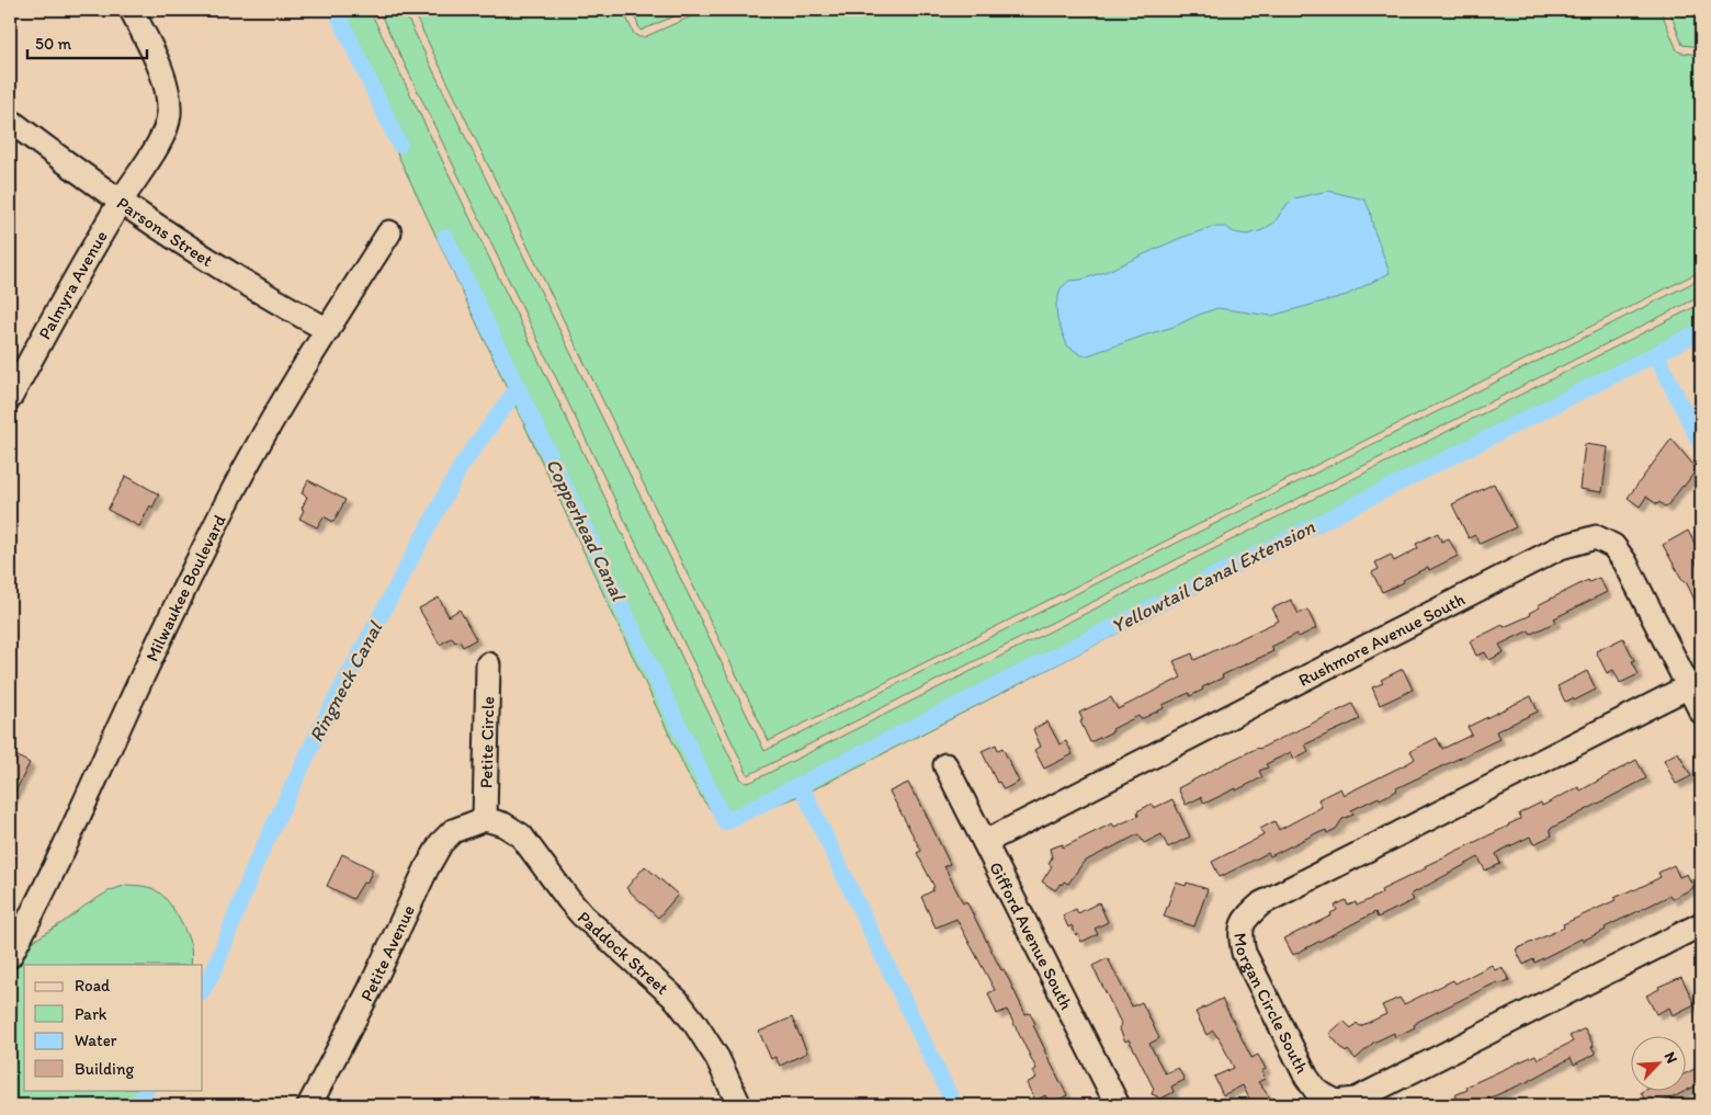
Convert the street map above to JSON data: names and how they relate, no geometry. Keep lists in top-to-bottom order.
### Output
{
  "streets": {
    "street": [
      "Parsons Street",
      "Palmyra Avenue",
      "Milwaukee Boulevard",
      "Rushmore Avenue South",
      "Petite Circle",
      "Gifford Avenue South",
      "Petite Avenue",
      "Paddock Street",
      "Morgan Circle South"
    ]
  },
  "crossings": [
    ["Parsons Street", "Palmyra Avenue"],
    ["Parsons Street", "Milwaukee Boulevard"],
    ["Rushmore Avenue South", "Gifford Avenue South"],
    ["Rushmore Avenue South", "Morgan Circle South"],
    ["Petite Circle", "Petite Avenue"],
    ["Petite Circle", "Paddock Street"],
    ["Petite Avenue", "Paddock Street"]
  ],
  "water": ["Copperhead Canal", "Yellowtail Canal Extension", "Ringneck Canal"],
  "legend": [
    "Road",
    "Park",
    "Water",
    "Building"
  ],
  "scale_bar": "50 m",
  "north": "top right"
}
